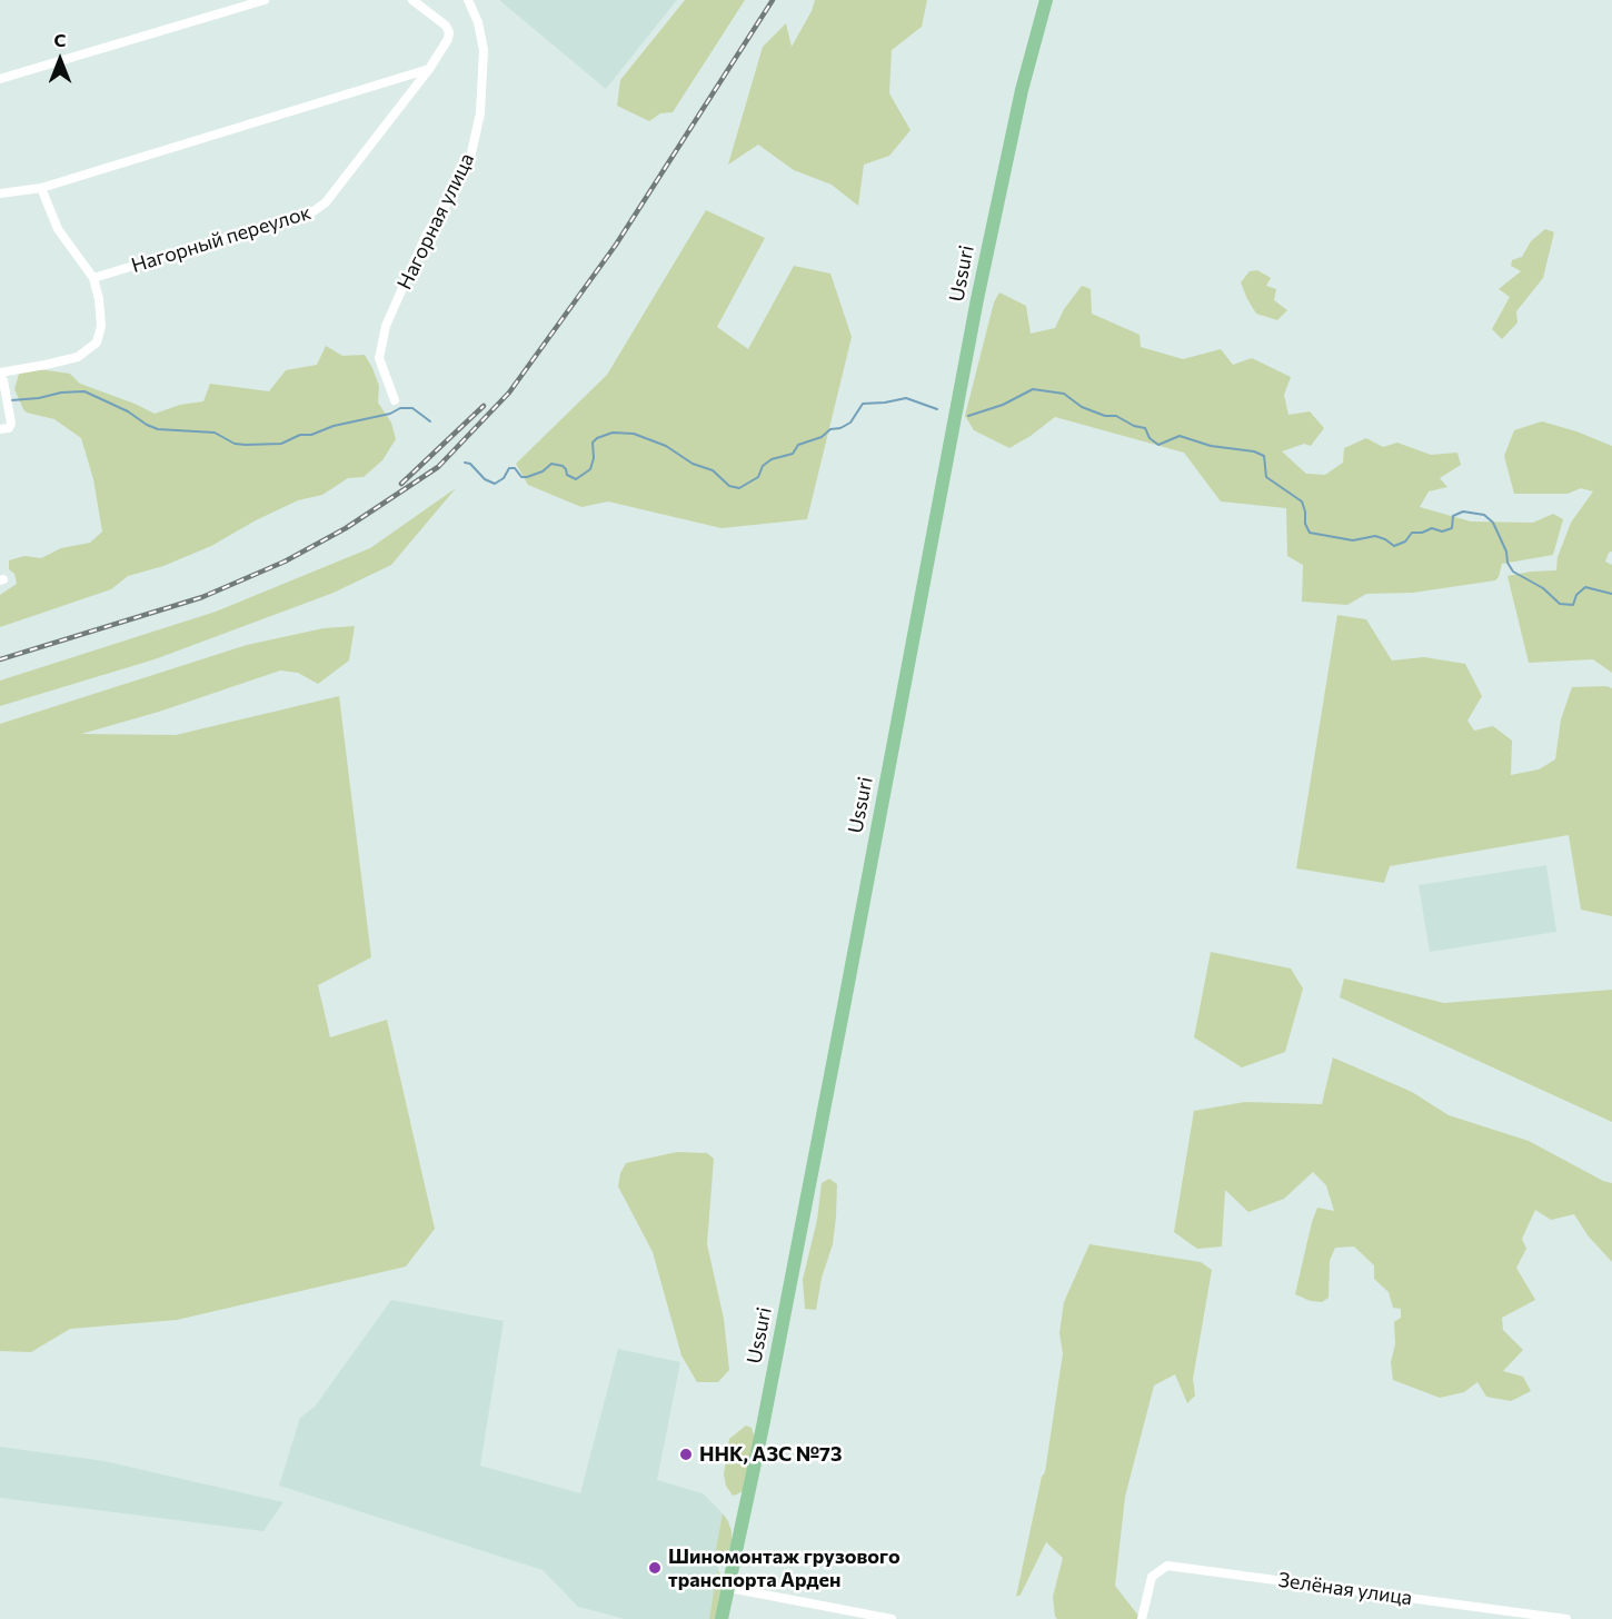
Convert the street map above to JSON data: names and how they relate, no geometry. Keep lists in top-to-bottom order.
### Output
{
  "streets": {
    "highway": ["Ussuri"],
    "street": ["Нагорная улица", "Нагорный переулок", "Зелёная улица"]
  },
  "places": ["ННК, АЗС №73", "Шиномонтаж грузового транспорта Арден"],
  "north": "top"
}
